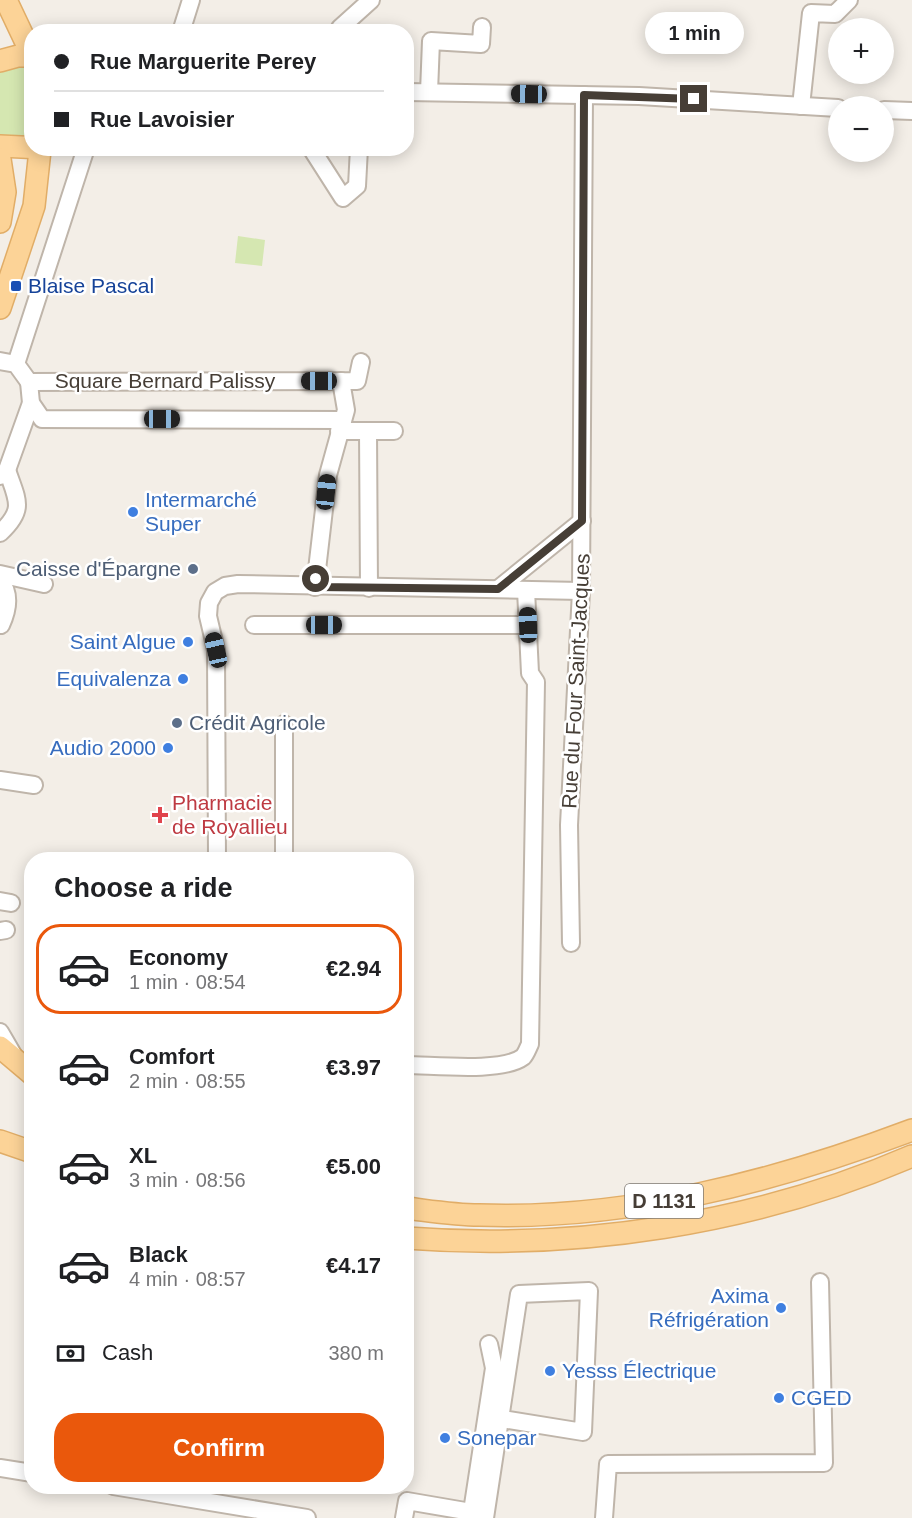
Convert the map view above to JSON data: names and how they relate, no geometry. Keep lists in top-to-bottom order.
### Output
{
  "streets": {
    "main road": ["D 1131"],
    "street": ["Square Bernard Palissy", "Rue du Four Saint-Jacques"]
  },
  "places": {
    "transit": ["Blaise Pascal"],
    "other": [
      "Intermarché Super",
      "Caisse d'Épargne",
      "Saint Algue",
      "Equivalenza",
      "Crédit Agricole",
      "Audio 2000",
      "Axima Réfrigération",
      "Yesss Électrique",
      "CGED",
      "Sonepar"
    ],
    "health": ["Pharmacie de Royallieu"]
  },
  "page": {
    "bubble": "1 min",
    "map_buttons": ["+", "−"],
    "banner": ["Rue Marguerite Perey", "Rue Lavoisier"],
    "heading": "Choose a ride",
    "list": [
      {
        "name": "Economy",
        "note": "1 min · 08:54",
        "value": "€2.94"
      },
      {
        "name": "Comfort",
        "note": "2 min · 08:55",
        "value": "€3.97"
      },
      {
        "name": "XL",
        "note": "3 min · 08:56",
        "value": "€5.00"
      },
      {
        "name": "Black",
        "note": "4 min · 08:57",
        "value": "€4.17"
      }
    ],
    "pay": ["Cash", "380 m"],
    "buttons": "Confirm"
  }
}
